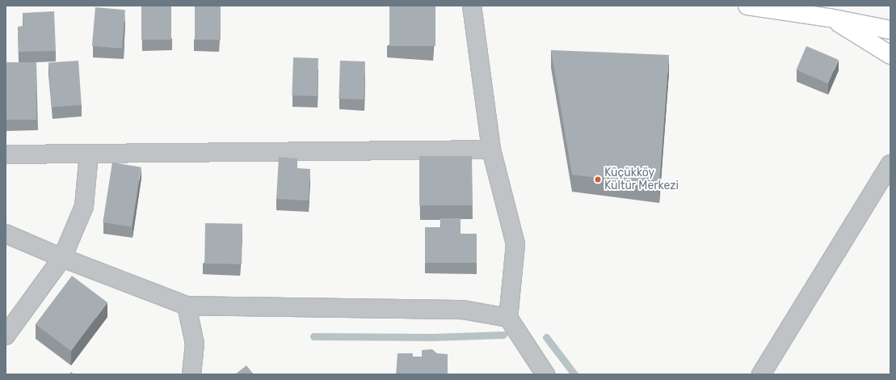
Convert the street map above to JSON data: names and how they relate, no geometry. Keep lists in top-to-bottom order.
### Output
{
  "places": ["Küçükköy Kültür Merkezi"]
}
